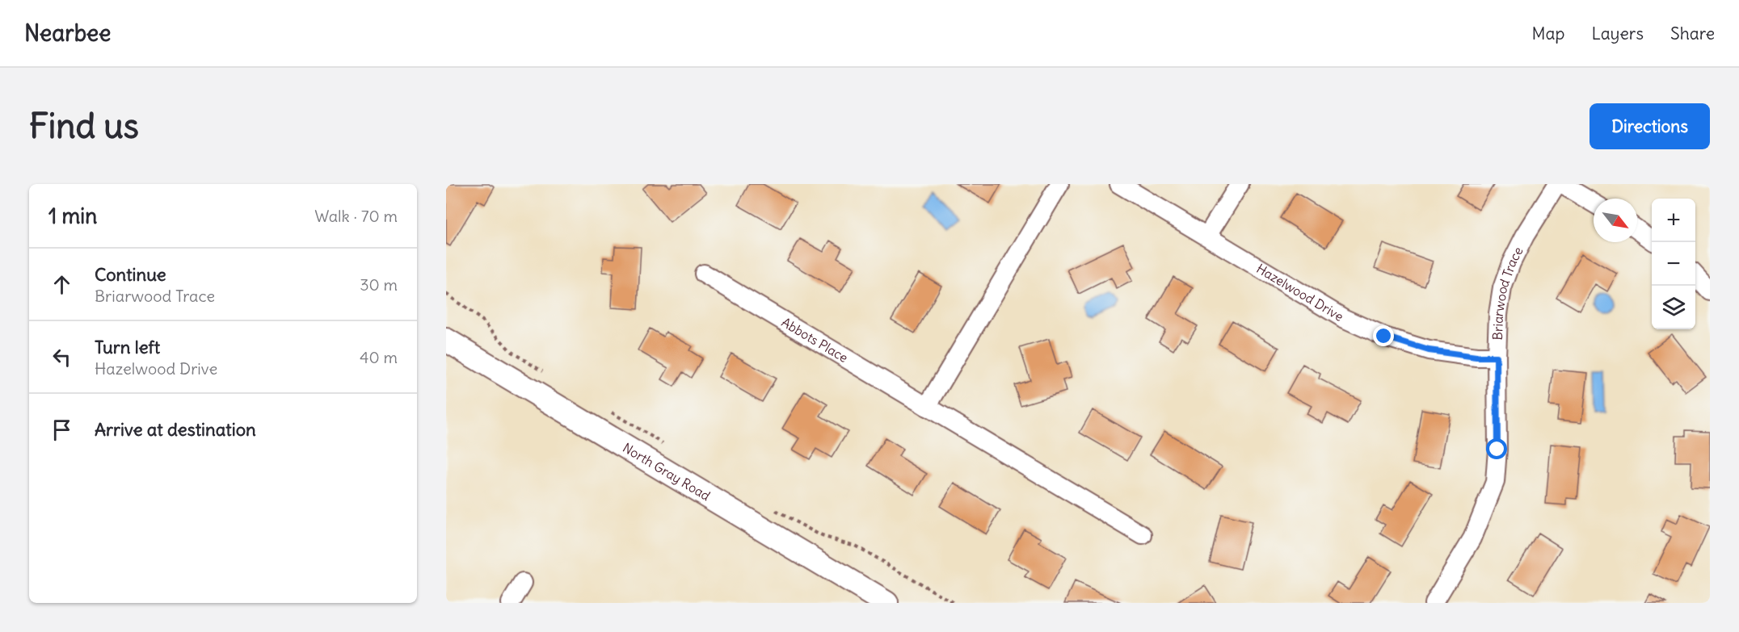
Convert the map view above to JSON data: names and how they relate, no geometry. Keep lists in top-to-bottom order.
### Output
{
  "streets": {
    "street": [
      "Hazelwood Drive",
      "Briarwood Trace",
      "Abbots Place",
      "North Gray Road"
    ]
  },
  "crossings": [
    ["Hazelwood Drive", "Briarwood Trace"]
  ],
  "north": "bottom right",
  "page": {
    "header": "Nearbee",
    "nav": ["Map", "Layers", "Share"],
    "buttons": "Directions",
    "title": "Find us",
    "heading": ["1 min", "Walk · 70 m"],
    "map_buttons": ["+", "−"],
    "list": [
      ["Continue", "Briarwood Trace", "30 m"],
      ["Turn left", "Hazelwood Drive", "40 m"],
      "Arrive at destination"
    ]
  }
}
